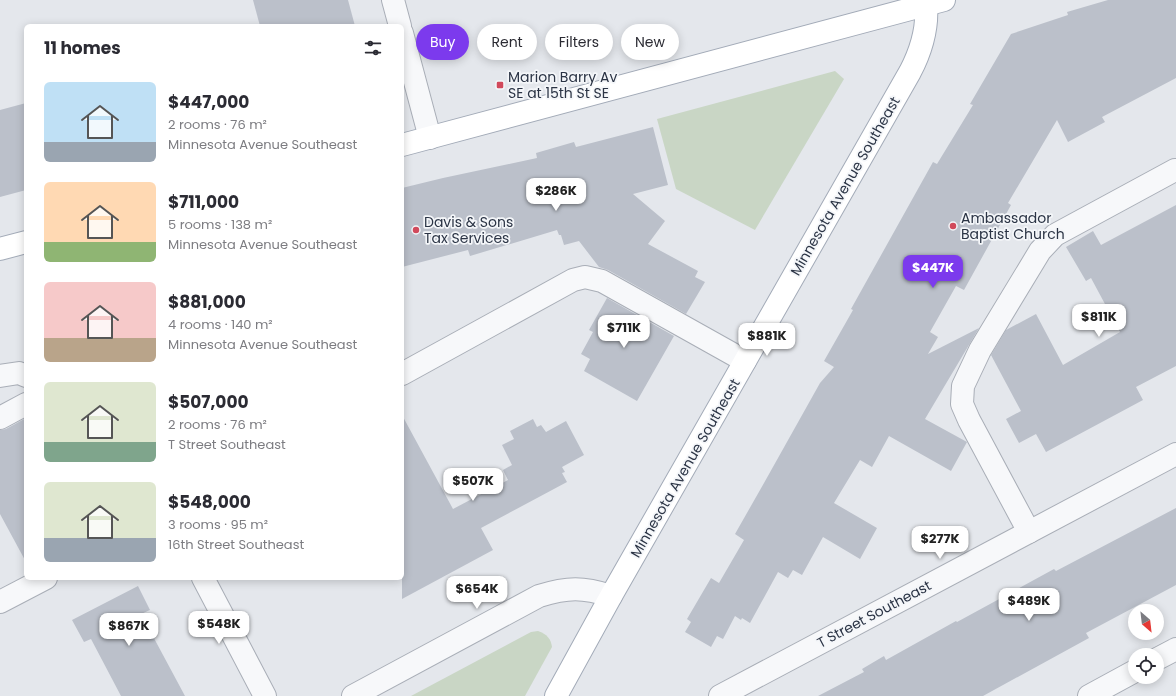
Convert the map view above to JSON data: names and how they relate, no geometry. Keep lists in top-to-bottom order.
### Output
{
  "streets": {
    "main road": ["Minnesota Avenue Southeast"],
    "street": ["T Street Southeast"]
  },
  "places": {
    "transit": ["Marion Barry Av SE at 15th St SE"],
    "other": ["Ambassador Baptist Church", "Davis & Sons Tax Services"]
  },
  "north": "bottom right",
  "page": {
    "chip": [
      "Buy",
      "Rent",
      "Filters",
      "New"
    ],
    "heading": "11 homes",
    "list": [
      {
        "name": "$447,000",
        "note": "2 rooms · 76 m² · Minnesota Avenue Southeast"
      },
      {
        "name": "$711,000",
        "note": "5 rooms · 138 m² · Minnesota Avenue Southeast"
      },
      {
        "name": "$881,000",
        "note": "4 rooms · 140 m² · Minnesota Avenue Southeast"
      },
      {
        "name": "$507,000",
        "note": "2 rooms · 76 m² · T Street Southeast"
      },
      {
        "name": "$548,000",
        "note": "3 rooms · 95 m² · 16th Street Southeast"
      }
    ],
    "price": [
      "$286K",
      "$447K",
      "$811K",
      "$711K",
      "$881K",
      "$507K",
      "$277K",
      "$654K",
      "$489K",
      "$548K",
      "$867K"
    ]
  }
}
